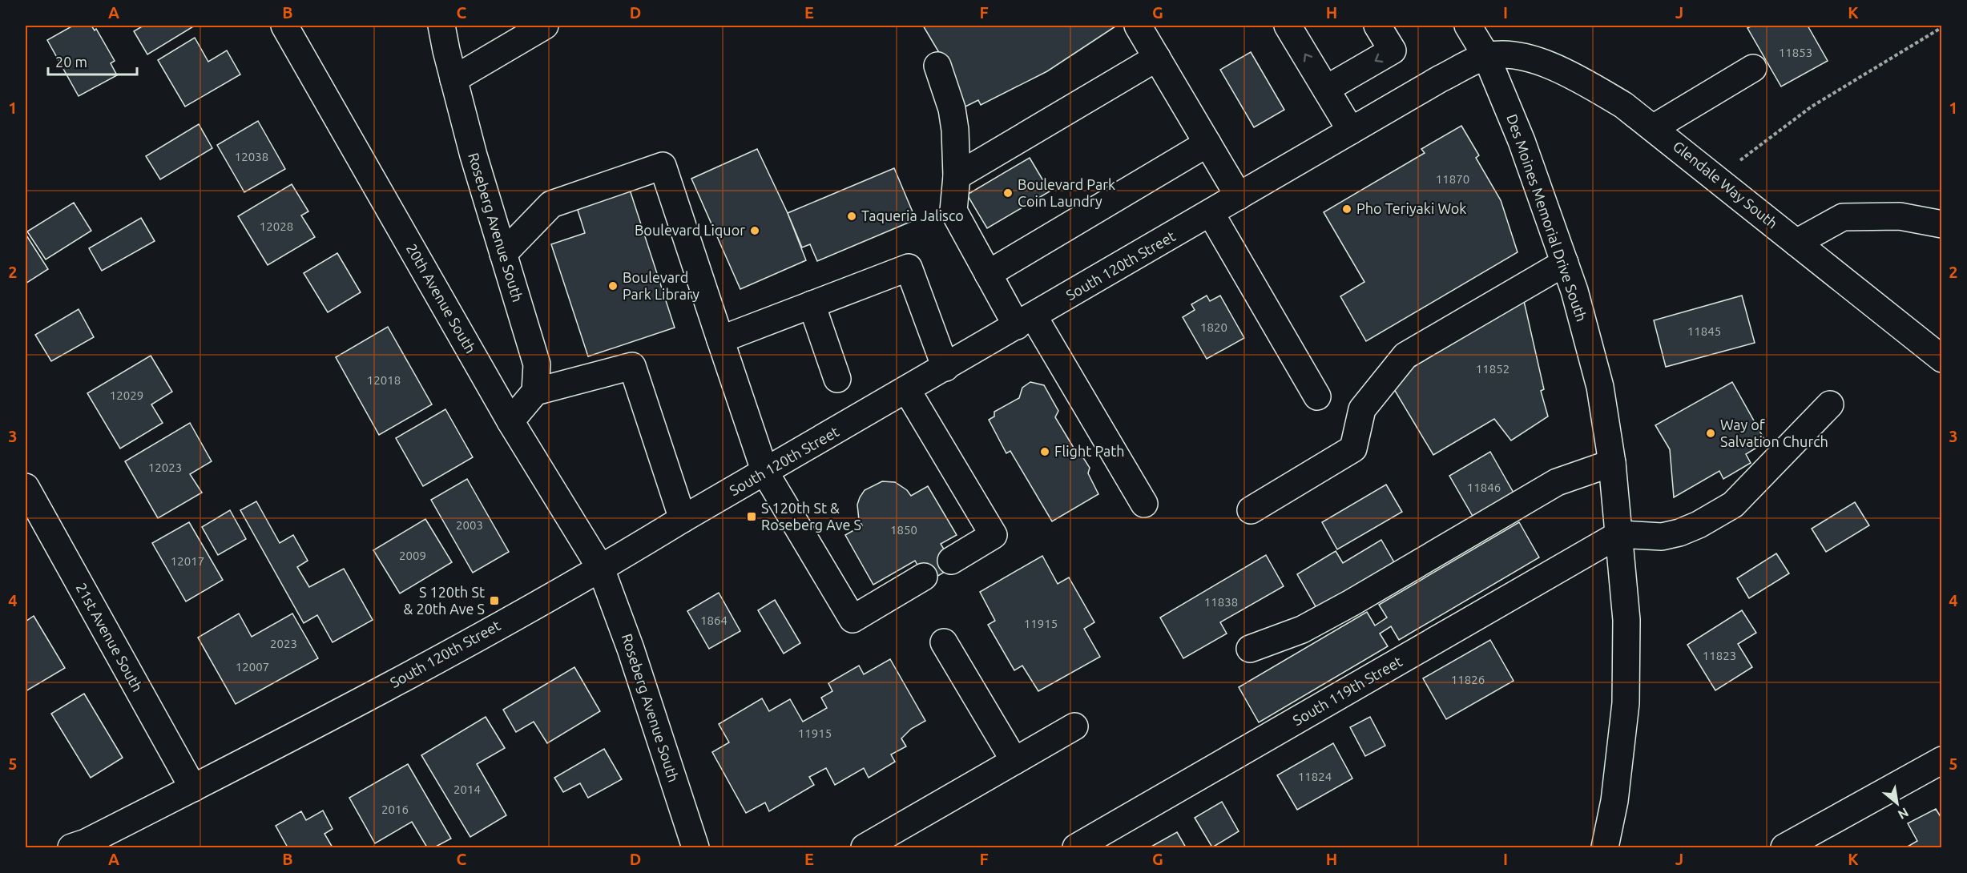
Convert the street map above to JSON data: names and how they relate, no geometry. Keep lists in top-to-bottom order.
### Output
{
  "streets": {
    "street": [
      "Glendale Way South",
      "Des Moines Memorial Drive South",
      "Roseberg Avenue South",
      "South 120th Street",
      "20th Avenue South",
      "21st Avenue South",
      "South 119th Street"
    ]
  },
  "crossings": [
    ["Glendale Way South", "Des Moines Memorial Drive South"],
    ["Glendale Way South", "South 120th Street"],
    ["Des Moines Memorial Drive South", "South 120th Street"],
    ["Des Moines Memorial Drive South", "South 119th Street"],
    ["Roseberg Avenue South", "South 120th Street"],
    ["Roseberg Avenue South", "20th Avenue South"],
    ["South 120th Street", "20th Avenue South"],
    ["South 120th Street", "21st Avenue South"]
  ],
  "places": {
    "other": [
      "Boulevard Park Coin Laundry",
      "Pho Teriyaki Wok",
      "Taqueria Jalisco",
      "Boulevard Liquor",
      "Boulevard Park Library",
      "Way of Salvation Church",
      "Flight Path"
    ],
    "transit": ["S 120th St & Roseberg Ave S", "S 120th St & 20th Ave S"]
  },
  "house_numbers": [
    "11853",
    "12038",
    "11870",
    "12028",
    "1820",
    "11845",
    "11852",
    "12018",
    "12029",
    "12023",
    "11846",
    "2003",
    "1850",
    "2009",
    "12017",
    "11838",
    "1864",
    "11915",
    "2023",
    "11823",
    "12007",
    "11826",
    "11915",
    "11824",
    "2014",
    "2016"
  ],
  "scale_bar": "20 m",
  "north": "bottom right",
  "grid": {
    "columns": [
      "A",
      "B",
      "C",
      "D",
      "E",
      "F",
      "G",
      "H",
      "I",
      "J",
      "K"
    ],
    "rows": [
      "1",
      "2",
      "3",
      "4",
      "5"
    ]
  }
}
